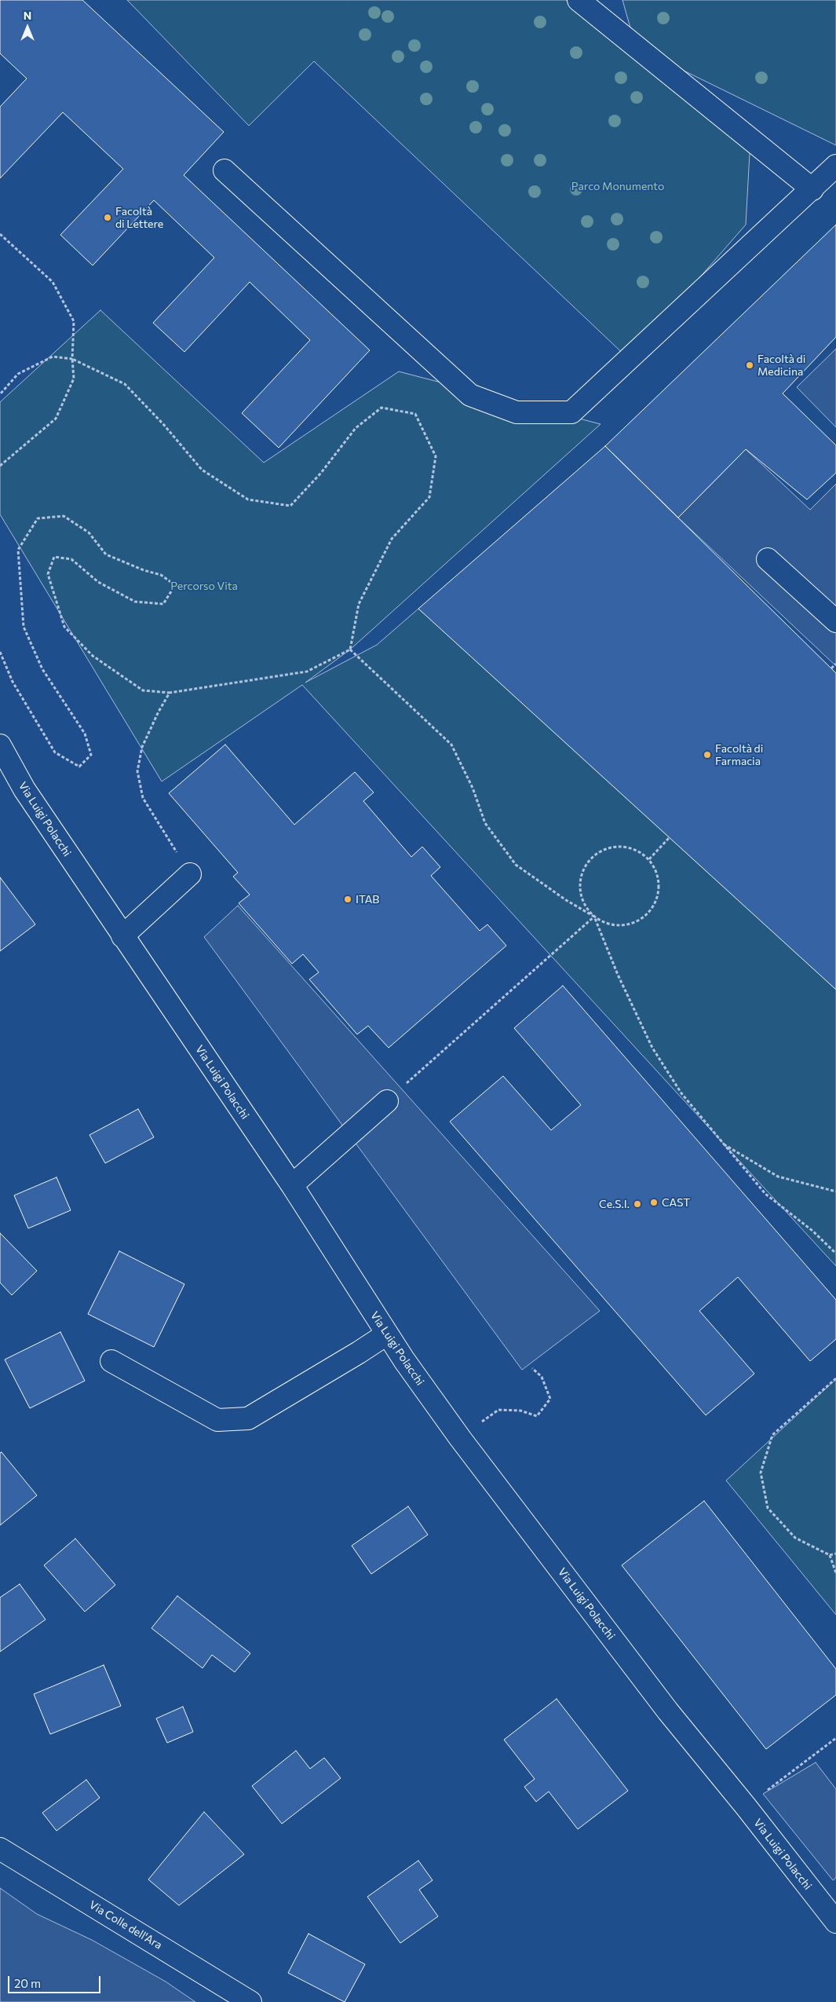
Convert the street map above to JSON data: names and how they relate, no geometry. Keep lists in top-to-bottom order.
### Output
{
  "streets": {
    "street": ["Via Luigi Polacchi", "Via Colle dell'Ara"]
  },
  "parks": ["Parco Monumento", "Percorso Vita"],
  "places": [
    "Facoltà di Lettere",
    "Facoltà di Medicina",
    "Facoltà di Farmacia",
    "ITAB",
    "CAST",
    "Ce.S.I."
  ],
  "scale_bar": "20 m",
  "north": "top"
}
